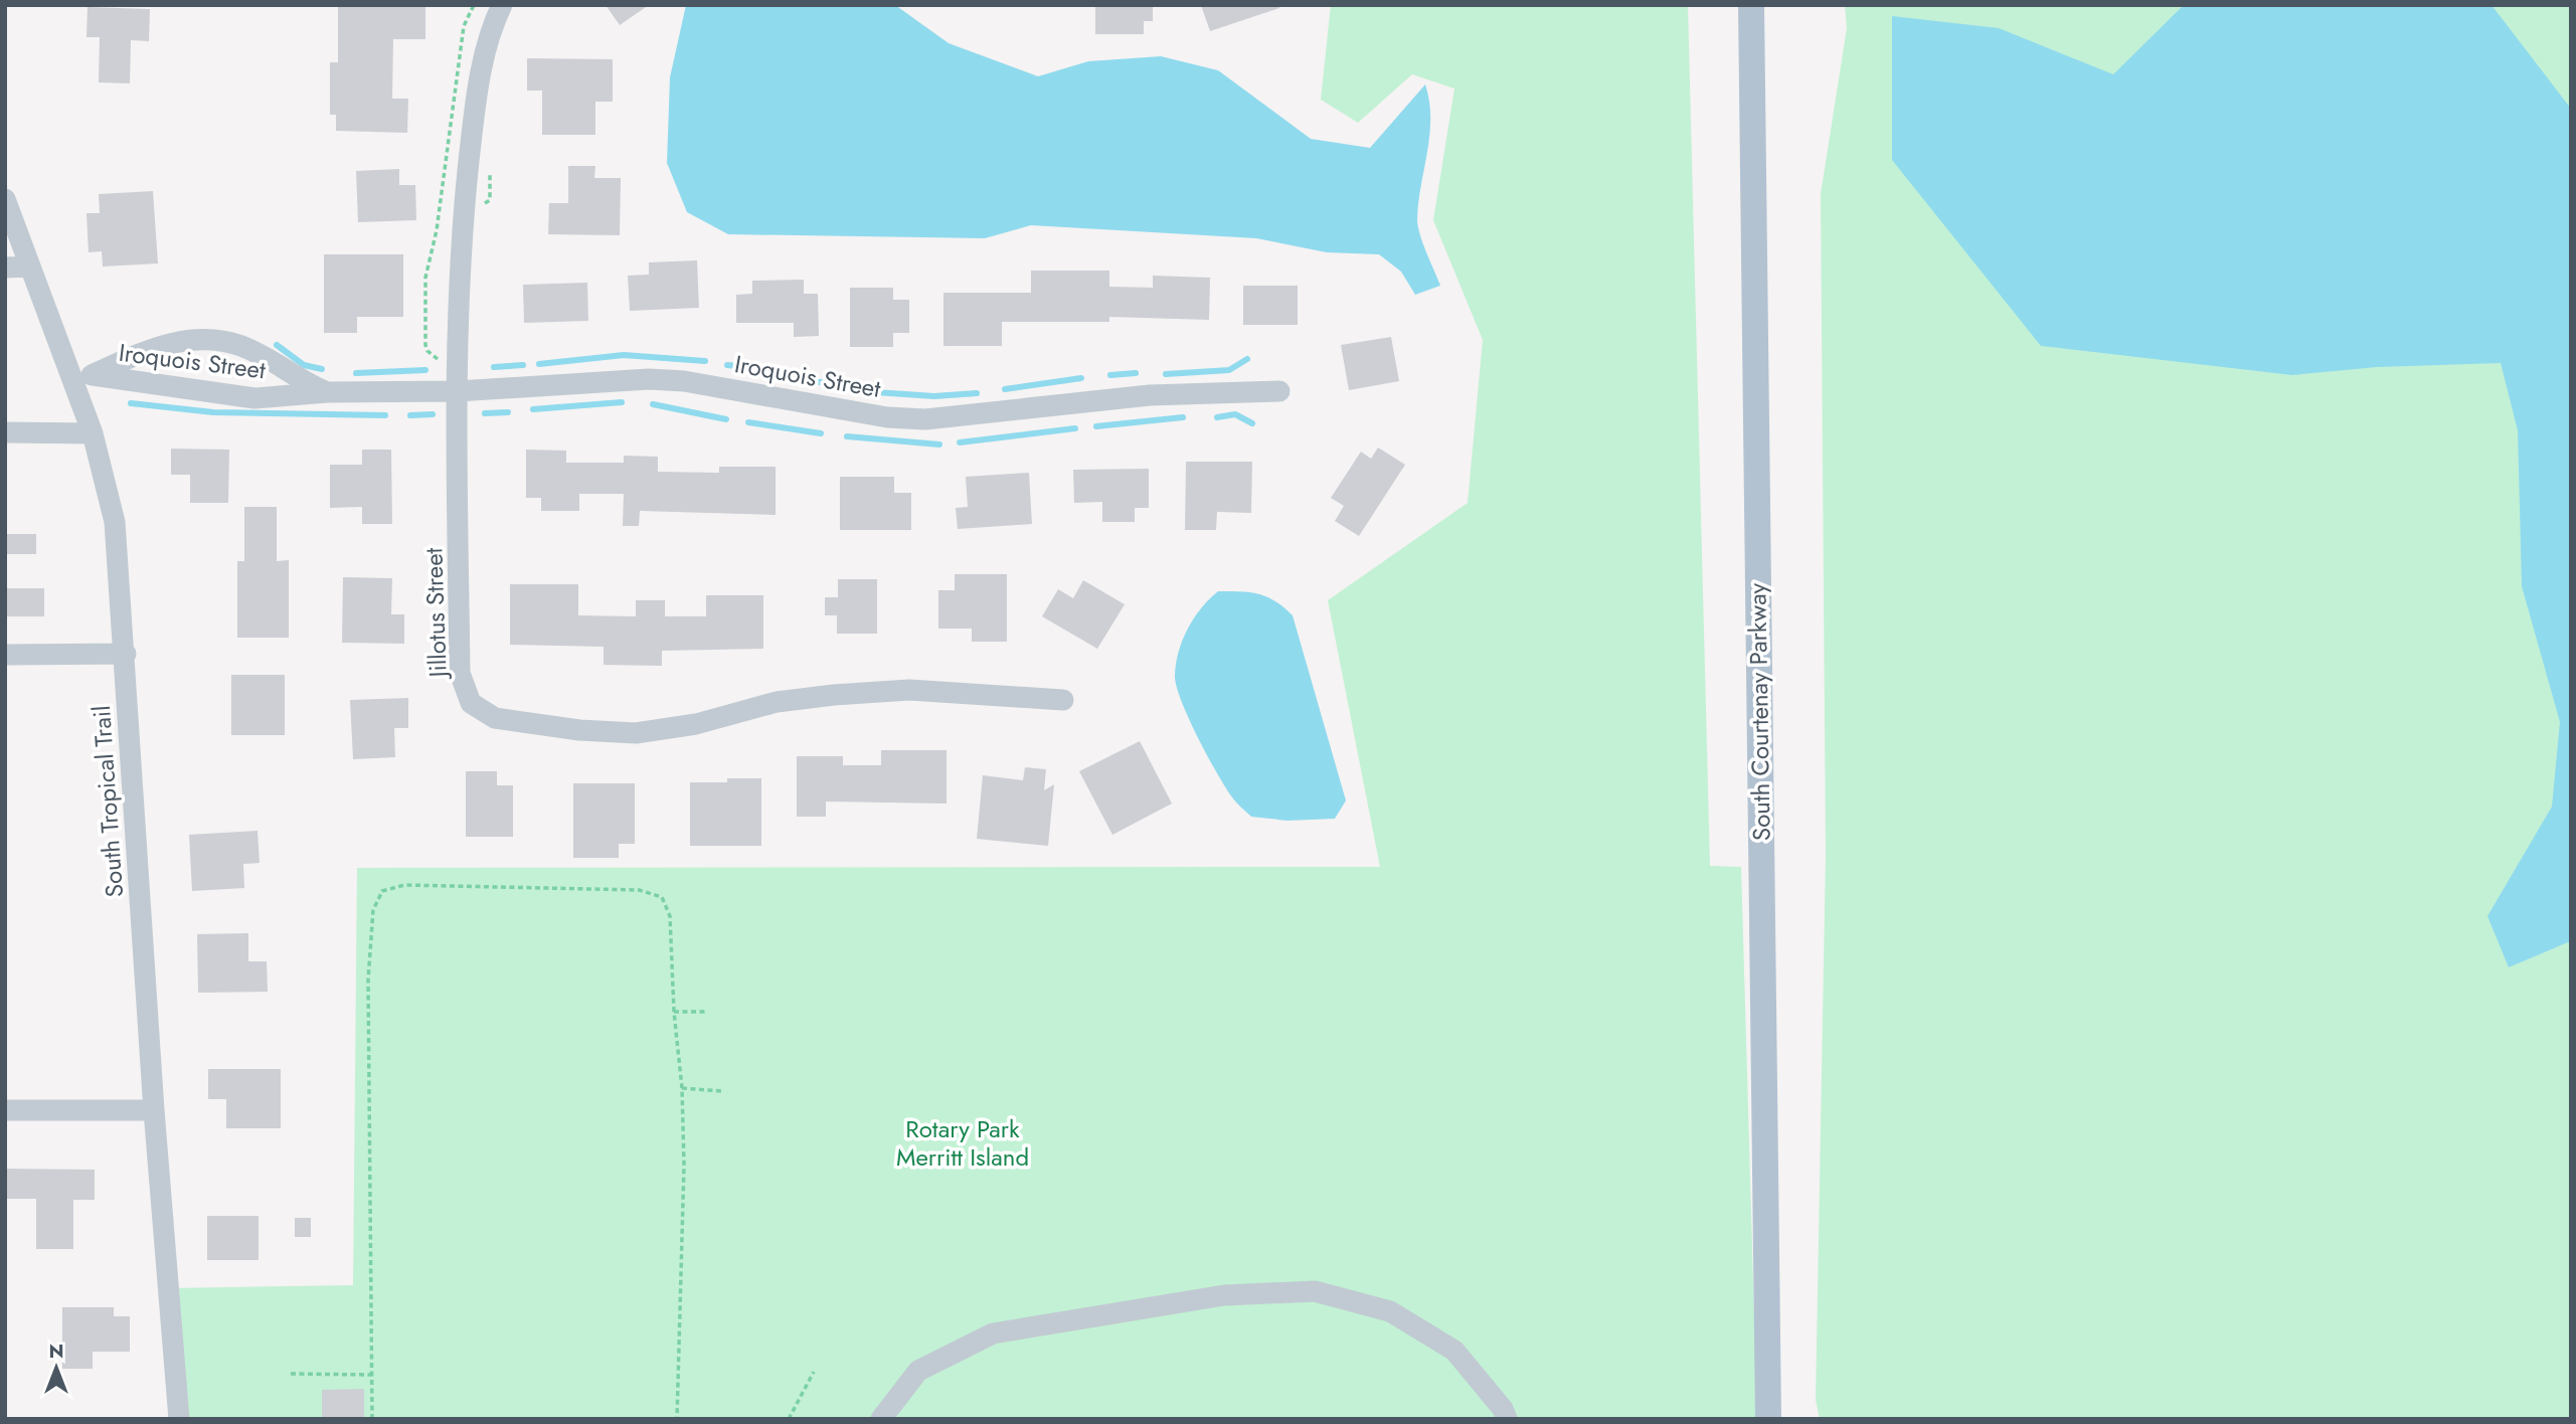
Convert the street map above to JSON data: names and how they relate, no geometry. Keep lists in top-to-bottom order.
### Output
{
  "streets": {
    "main road": ["South Courtenay Parkway"],
    "street": ["Iroquois Street", "Jillotus Street", "South Tropical Trail"]
  },
  "crossings": [
    ["Iroquois Street", "Jillotus Street"],
    ["Iroquois Street", "South Tropical Trail"]
  ],
  "parks": ["Rotary Park Merritt Island"],
  "north": "top"
}
